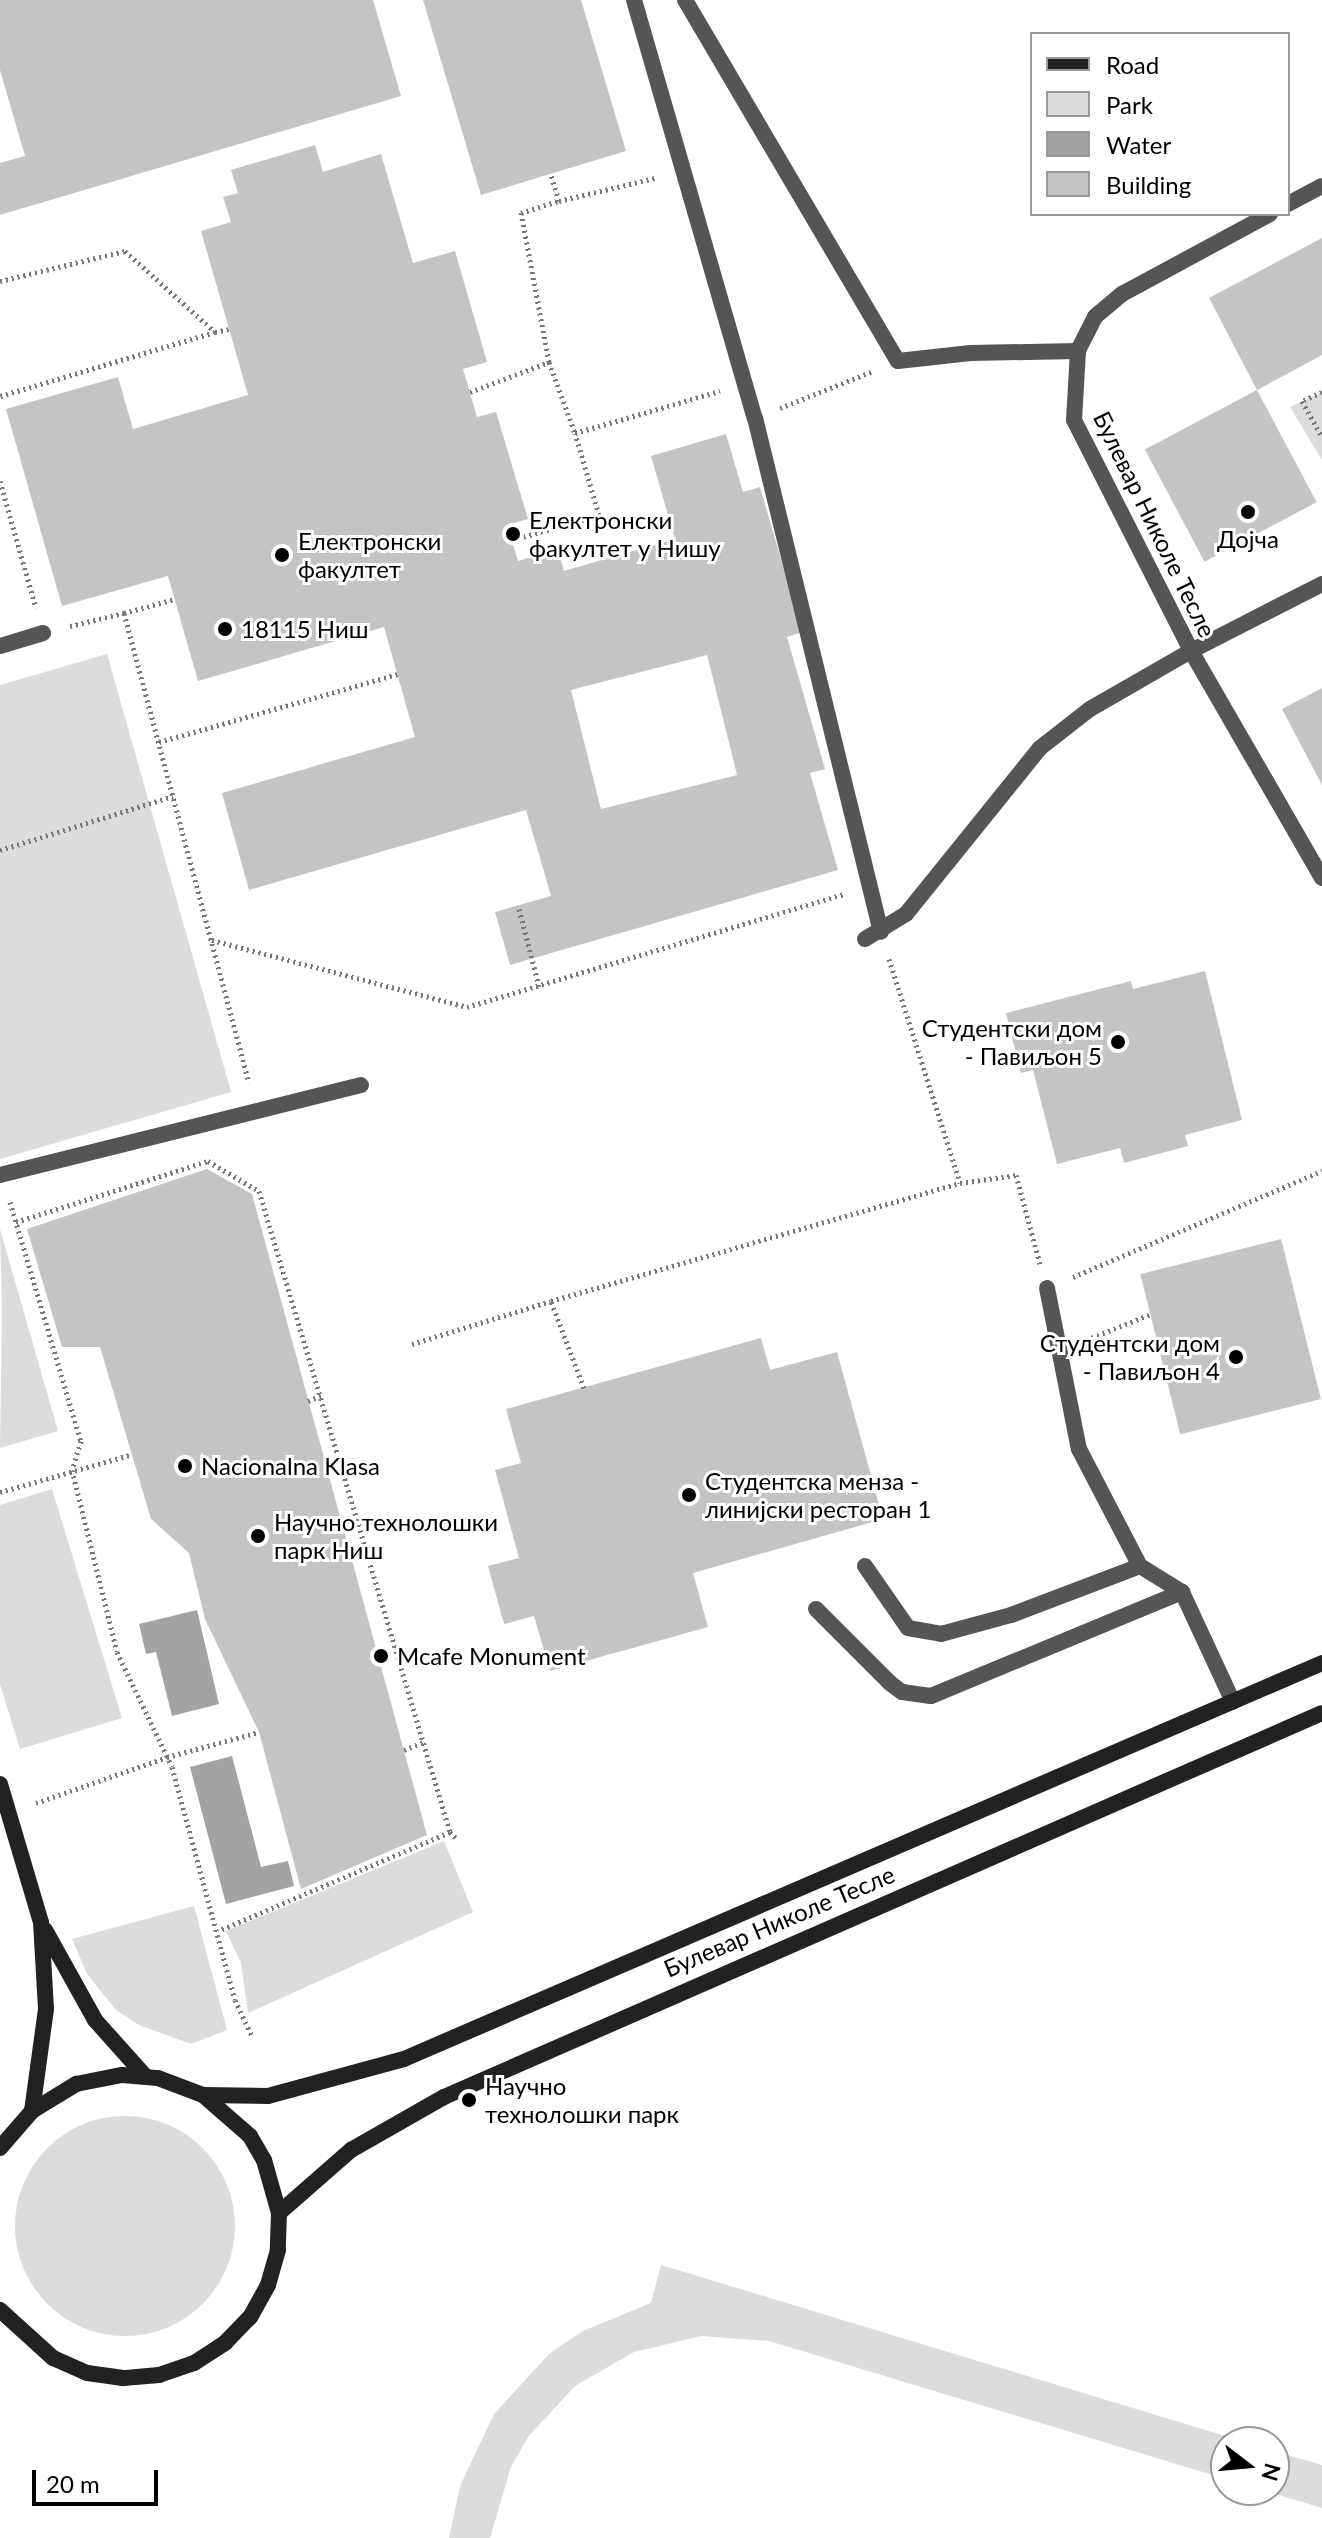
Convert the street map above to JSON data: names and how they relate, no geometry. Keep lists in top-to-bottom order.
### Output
{
  "streets": {
    "main road": ["Булевар Николе Тесле"]
  },
  "places": [
    "Дојча",
    "Електронски факултет у Нишу",
    "Електронски факултет",
    "18115 Ниш",
    "Студентски дом - Павиљон 5",
    "Студентски дом - Павиљон 4",
    "Nacionalna Klasa",
    "Студентска менза - линијски ресторан 1",
    "Научно технолошки парк Ниш",
    "Mcafe Monument",
    "Научно технолошки парк"
  ],
  "legend": [
    "Road",
    "Park",
    "Water",
    "Building"
  ],
  "scale_bar": "20 m",
  "north": "right"
}
